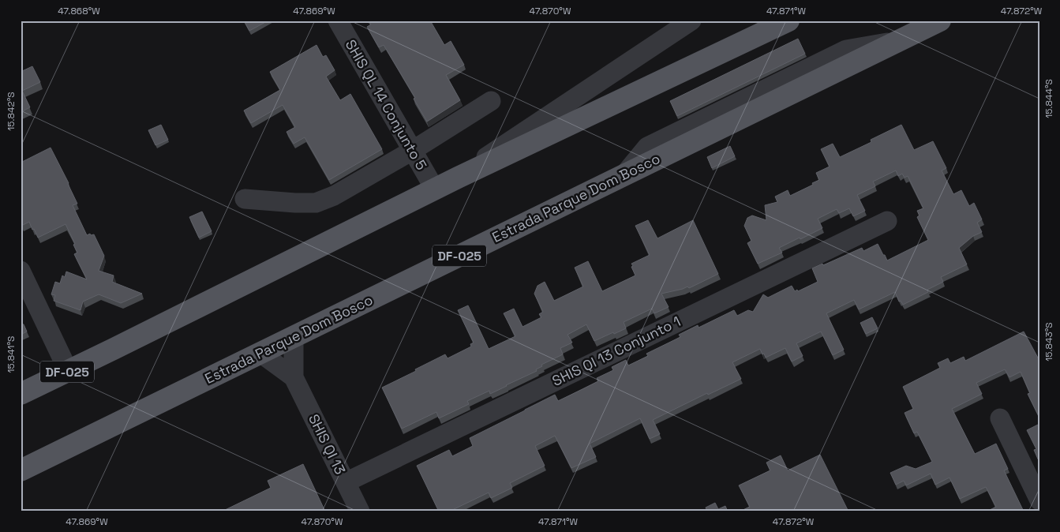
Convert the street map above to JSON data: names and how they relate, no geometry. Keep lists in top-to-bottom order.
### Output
{
  "streets": {
    "main road": ["Estrada Parque Dom Bosco", "DF-025"],
    "street": ["SHIS QL 14 Conjunto 5", "SHIS QI 13 Conjunto 1", "SHIS QI 13"]
  },
  "crossings": [
    ["SHIS QL 14 Conjunto 5", "DF-025"],
    ["Estrada Parque Dom Bosco", "SHIS QI 13"],
    ["SHIS QI 13 Conjunto 1", "SHIS QI 13"]
  ],
  "coordinates": [
    "47.868°W",
    "47.869°W",
    "47.870°W",
    "47.871°W",
    "47.872°W",
    "15.844°S",
    "15.842°S",
    "15.843°S",
    "15.841°S"
  ]
}
